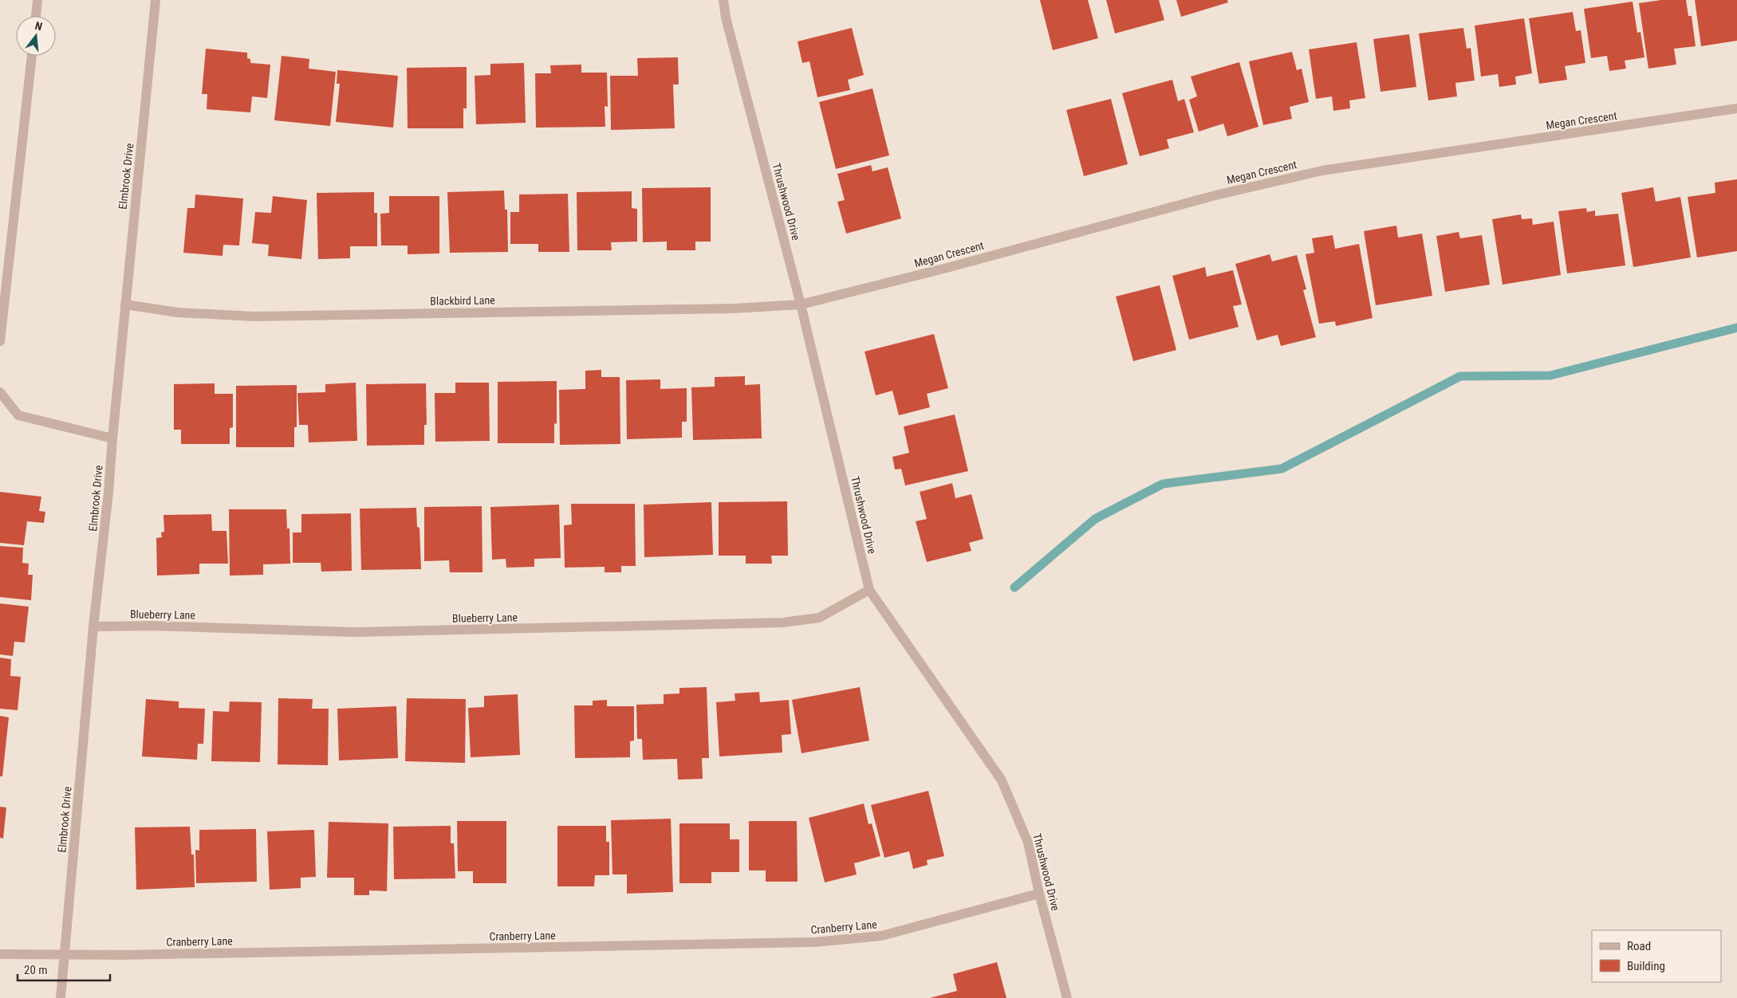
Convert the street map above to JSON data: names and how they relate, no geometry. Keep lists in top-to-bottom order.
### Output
{
  "streets": {
    "street": [
      "Megan Crescent",
      "Elmbrook Drive",
      "Thrushwood Drive",
      "Blackbird Lane",
      "Blueberry Lane",
      "Cranberry Lane"
    ]
  },
  "crossings": [
    ["Megan Crescent", "Thrushwood Drive"],
    ["Megan Crescent", "Blackbird Lane"],
    ["Elmbrook Drive", "Blackbird Lane"],
    ["Elmbrook Drive", "Blueberry Lane"],
    ["Elmbrook Drive", "Cranberry Lane"],
    ["Thrushwood Drive", "Blackbird Lane"],
    ["Thrushwood Drive", "Blueberry Lane"],
    ["Thrushwood Drive", "Cranberry Lane"]
  ],
  "legend": ["Road", "Building"],
  "scale_bar": "20 m",
  "north": "top"
}
